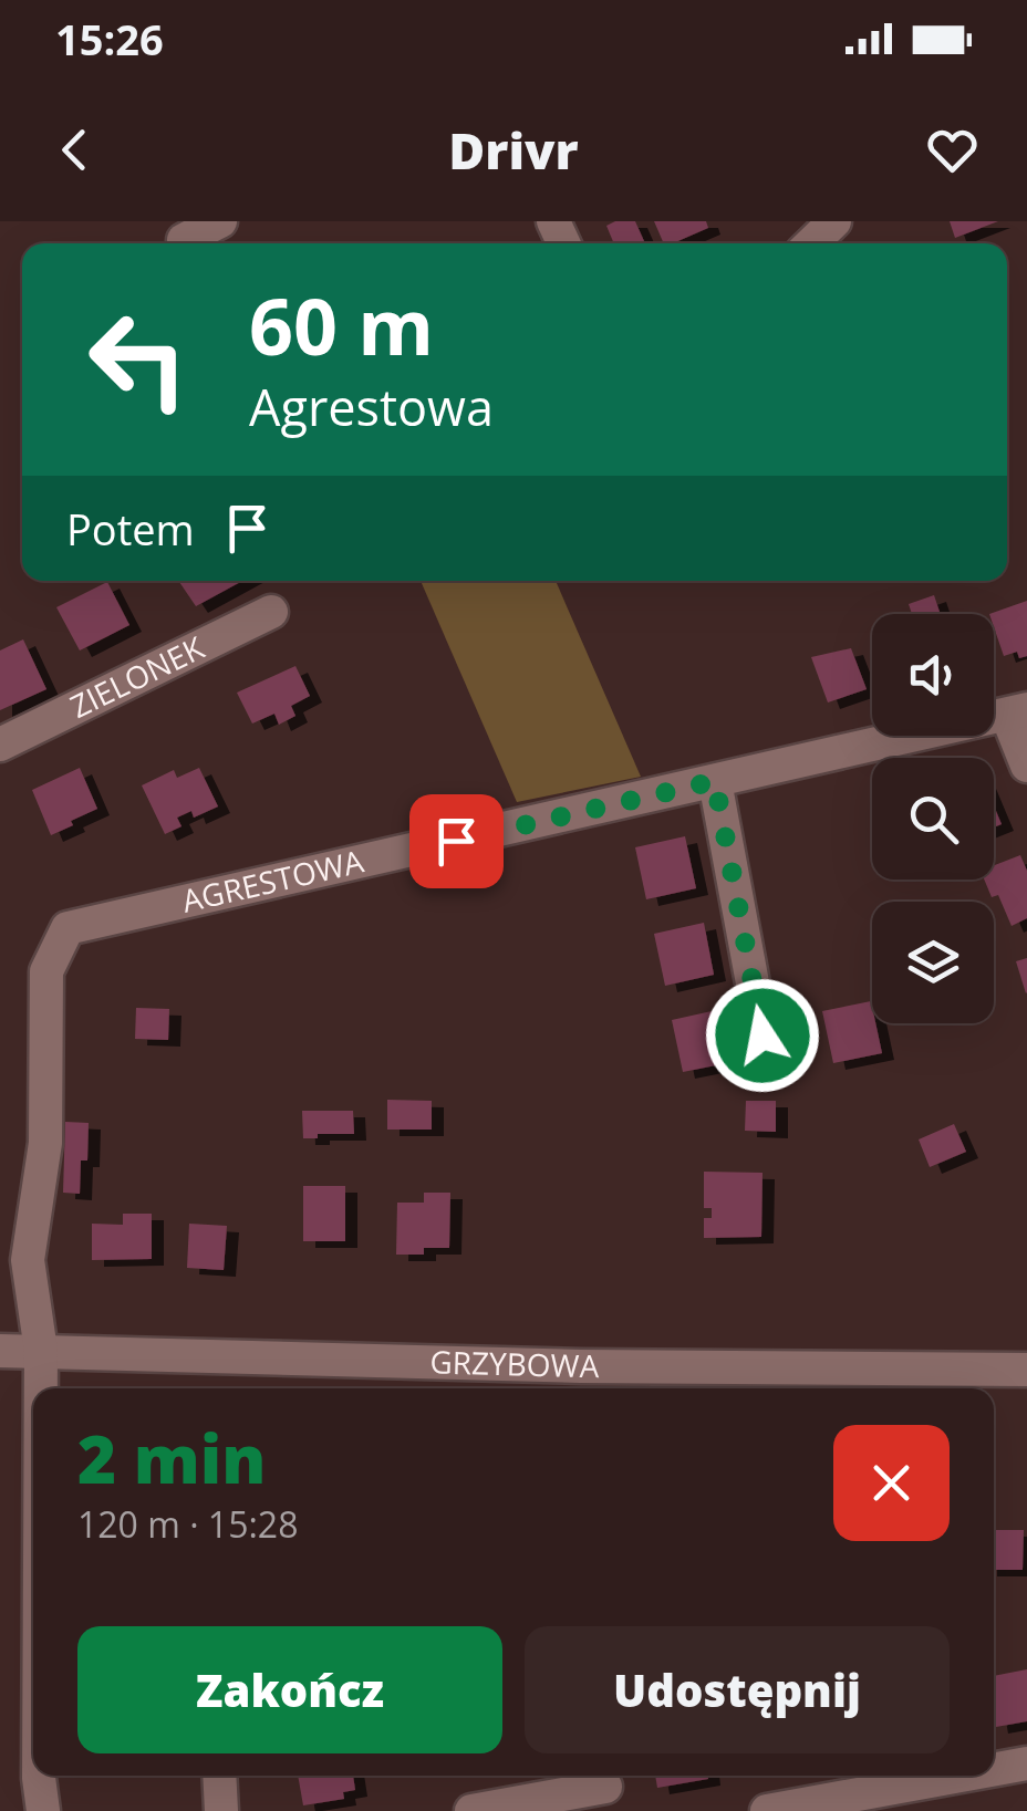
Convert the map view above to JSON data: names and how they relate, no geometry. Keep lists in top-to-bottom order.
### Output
{
  "streets": {
    "street": ["ZIELONEK", "AGRESTOWA", "GRZYBOWA"]
  },
  "crossings": [
    ["AGRESTOWA", "GRZYBOWA"]
  ],
  "page": {
    "status": "15:26",
    "header": "Drivr",
    "turn": ["60 m", "Agrestowa"],
    "then": "Potem",
    "heading": ["2 min", "120 m · 15:28"],
    "buttons": ["Zakończ", "Udostępnij"]
  }
}
